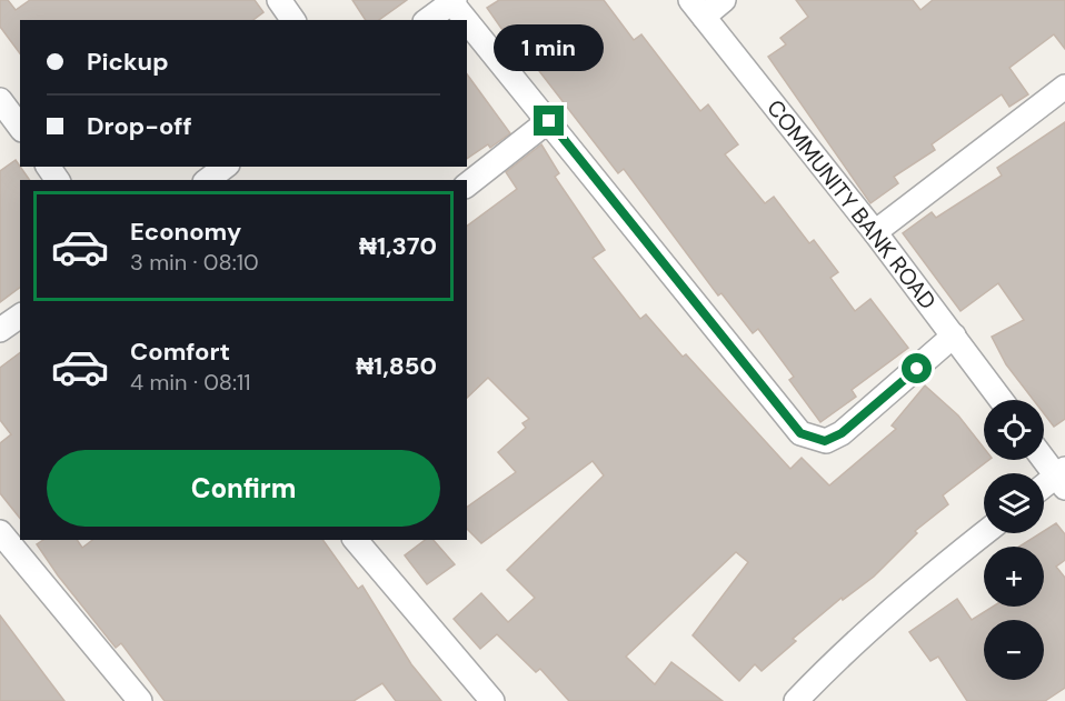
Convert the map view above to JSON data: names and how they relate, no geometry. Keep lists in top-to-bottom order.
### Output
{
  "streets": {
    "street": ["COMMUNITY BANK ROAD"]
  },
  "page": {
    "banner": ["Pickup", "Drop-off"],
    "bubble": "1 min",
    "list": [
      {
        "name": "Economy",
        "note": "3 min · 08:10",
        "value": "₦1,370"
      },
      {
        "name": "Comfort",
        "note": "4 min · 08:11",
        "value": "₦1,850"
      }
    ],
    "map_buttons": ["+", "−"],
    "buttons": "Confirm"
  }
}
